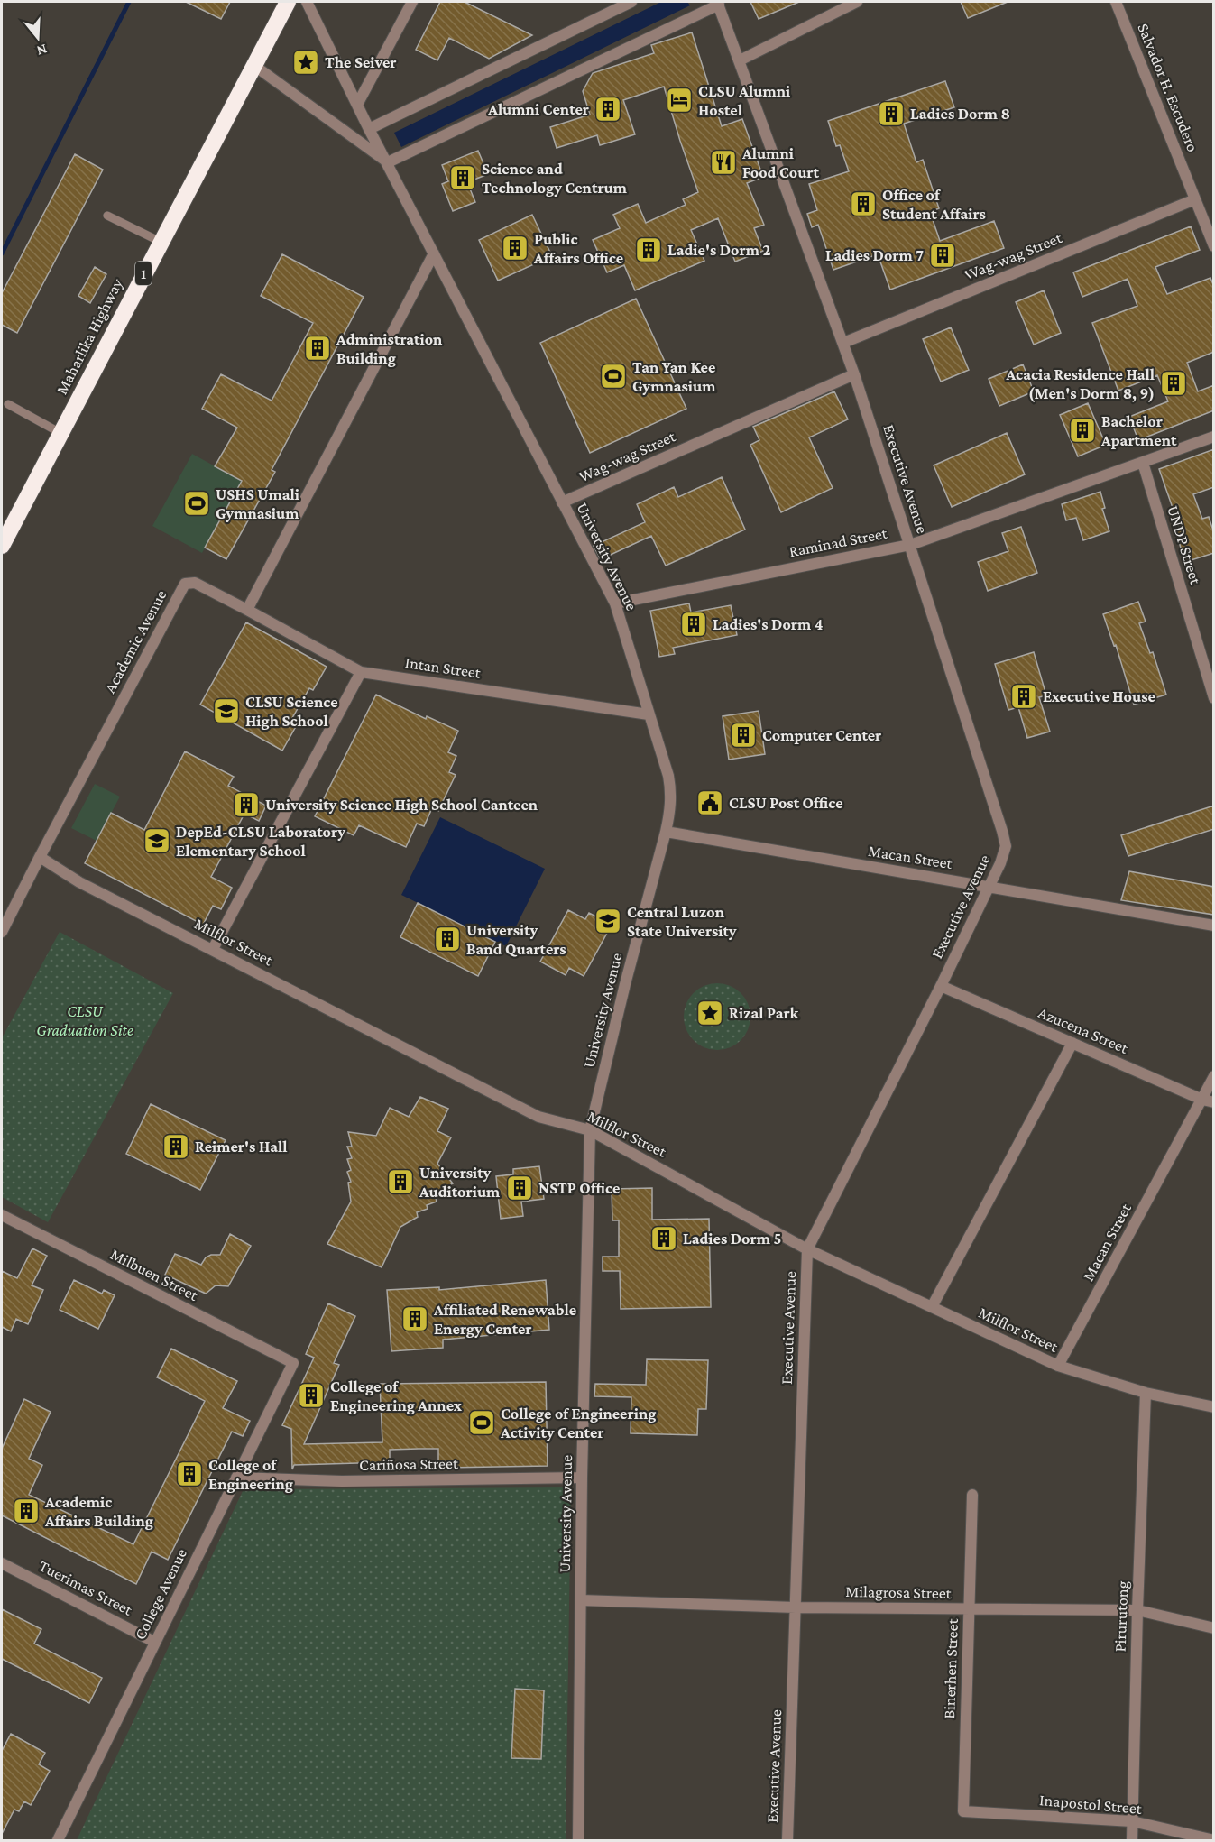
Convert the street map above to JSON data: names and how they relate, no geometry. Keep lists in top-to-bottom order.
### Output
{
  "streets": {
    "highway": ["1", "Maharlika Highway"],
    "street": [
      "Salvador H. Escudero",
      "Wag-wag Street",
      "Executive Avenue",
      "Raminad Street",
      "UNDP Street",
      "University Avenue",
      "Academic Avenue",
      "Intan Street",
      "Macan Street",
      "Milflor Street",
      "Azucena Street",
      "Milbuen Street",
      "Cariñosa Street",
      "Tuerimas Street",
      "Milagrosa Street",
      "College Avenue",
      "Pirurutong",
      "Binerhen Street",
      "Inapostol Street"
    ]
  },
  "crossings": [
    ["Salvador H. Escudero", "Wag-wag Street"],
    ["Wag-wag Street", "Executive Avenue"],
    ["Wag-wag Street", "University Avenue"],
    ["Executive Avenue", "Raminad Street"],
    ["Executive Avenue", "Macan Street"],
    ["Executive Avenue", "Milflor Street"],
    ["Executive Avenue", "Azucena Street"],
    ["Executive Avenue", "Milagrosa Street"],
    ["Raminad Street", "UNDP Street"],
    ["Raminad Street", "University Avenue"],
    ["University Avenue", "Intan Street"],
    ["University Avenue", "Macan Street"],
    ["University Avenue", "Milflor Street"],
    ["University Avenue", "Cariñosa Street"],
    ["University Avenue", "Milagrosa Street"],
    ["Academic Avenue", "Intan Street"],
    ["Academic Avenue", "Milflor Street"],
    ["Macan Street", "Milflor Street"],
    ["Macan Street", "Azucena Street"],
    ["Milflor Street", "Pirurutong"],
    ["Milbuen Street", "College Avenue"],
    ["Cariñosa Street", "College Avenue"],
    ["Tuerimas Street", "College Avenue"],
    ["Milagrosa Street", "Pirurutong"],
    ["Milagrosa Street", "Binerhen Street"],
    ["Pirurutong", "Inapostol Street"],
    ["Binerhen Street", "Inapostol Street"]
  ],
  "parks": ["CLSU Graduation Site"],
  "places": {
    "place": ["The Seiver", "Rizal Park"],
    "hotel": ["CLSU Alumni Hostel"],
    "building": [
      "Alumni Center",
      "Ladies Dorm 8",
      "Science and Technology Centrum",
      "Office of Student Affairs",
      "Public Affairs Office",
      "Ladie's Dorm 2",
      "Ladies Dorm 7",
      "Administration Building",
      "Acacia Residence Hall (Men's Dorm 8, 9)",
      "Bachelor Apartment",
      "Ladies's Dorm 4",
      "Executive House",
      "Computer Center",
      "University Science High School Canteen",
      "University Band Quarters",
      "Reimer's Hall",
      "University Auditorium",
      "NSTP Office",
      "Ladies Dorm 5",
      "Affiliated Renewable Energy Center",
      "College of Engineering Annex",
      "College of Engineering",
      "Academic Affairs Building"
    ],
    "restaurant": ["Alumni Food Court"],
    "sports": ["Tan Yan Kee Gymnasium", "USHS Umali Gymnasium", "College of Engineering Activity Center"],
    "school or university": ["CLSU Science High School", "DepEd-CLSU Laboratory Elementary School", "Central Luzon State University"],
    "public building": ["CLSU Post Office"]
  },
  "north": "bottom"
}
